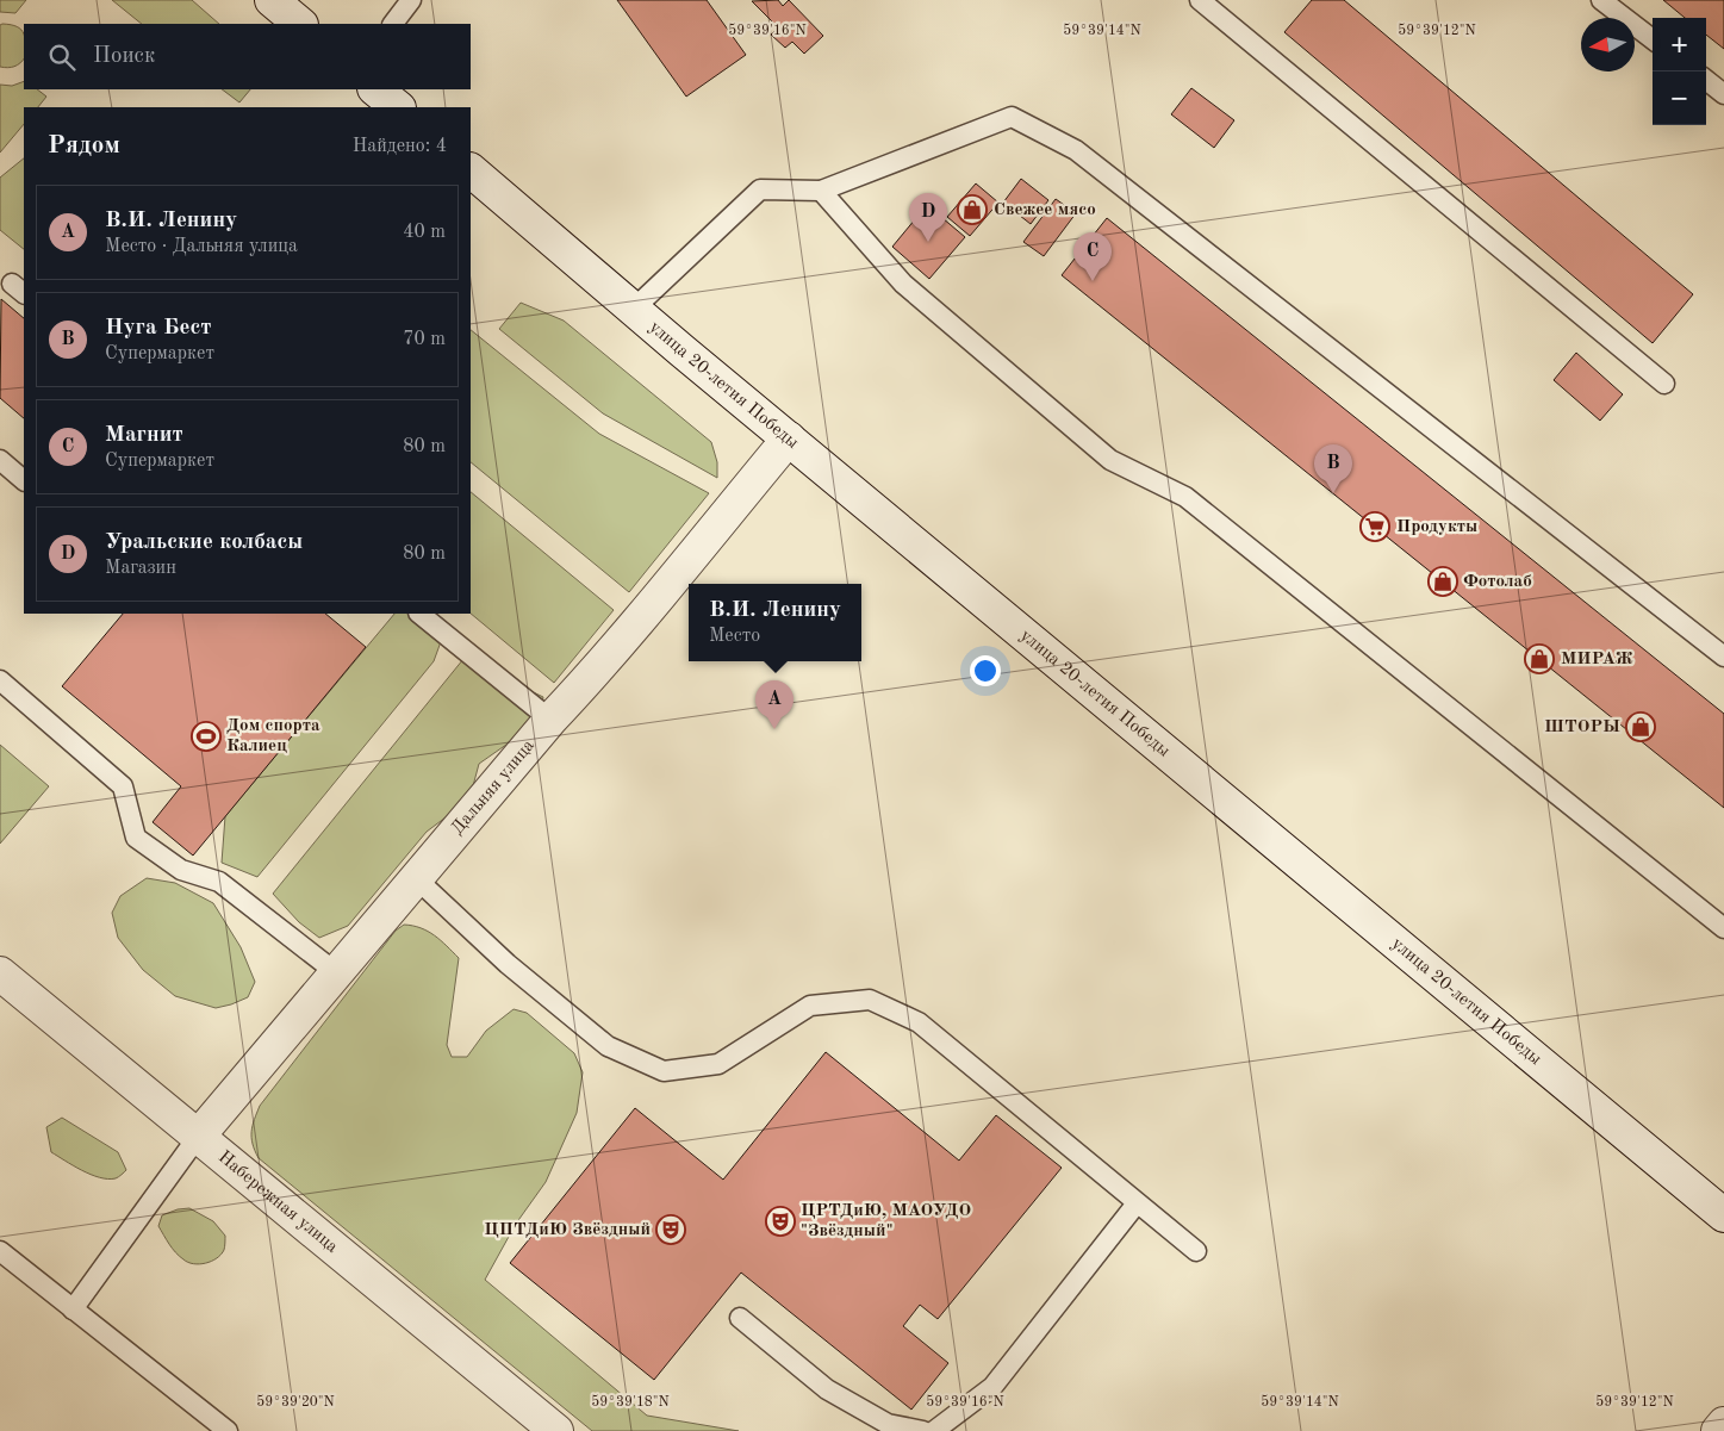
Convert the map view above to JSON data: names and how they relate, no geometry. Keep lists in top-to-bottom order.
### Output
{
  "streets": {
    "street": ["улица 20-летия Победы", "Дальняя улица", "Набережная улица"]
  },
  "crossings": [
    ["улица 20-летия Победы", "Дальняя улица"],
    ["Дальняя улица", "Набережная улица"]
  ],
  "places": {
    "shop": [
      "Свежее мясо",
      "Фотолаб",
      "МИРАЖ",
      "ШТОРЫ"
    ],
    "supermarket": ["Продукты"],
    "sports": ["Дом спорта Калиец"],
    "theatre": ["ЦРТДиЮ, МАОУДО \"Звёздный\"", "ЦПТДиЮ Звёздный"]
  },
  "north": "left",
  "page": {
    "map_buttons": ["+", "−"],
    "search": "Поиск",
    "heading": ["Рядом", "Найдено: 4"],
    "list": [
      {
        "mark": "A",
        "name": "В.И. Ленину",
        "note": "Место · Дальняя улица",
        "value": "40 m"
      },
      {
        "mark": "B",
        "name": "Нуга Бест",
        "note": "Супермаркет",
        "value": "70 m"
      },
      {
        "mark": "C",
        "name": "Магнит",
        "note": "Супермаркет",
        "value": "80 m"
      },
      {
        "mark": "D",
        "name": "Уральские колбасы",
        "note": "Магазин",
        "value": "80 m"
      }
    ],
    "pins": [
      "D",
      "C",
      "B",
      "A"
    ],
    "popup": ["В.И. Ленину", "Место"]
  },
  "coordinates": [
    "59°39'16\"N",
    "59°39'14\"N",
    "59°39'12\"N",
    "59°39'20\"N",
    "59°39'18\"N"
  ]
}
